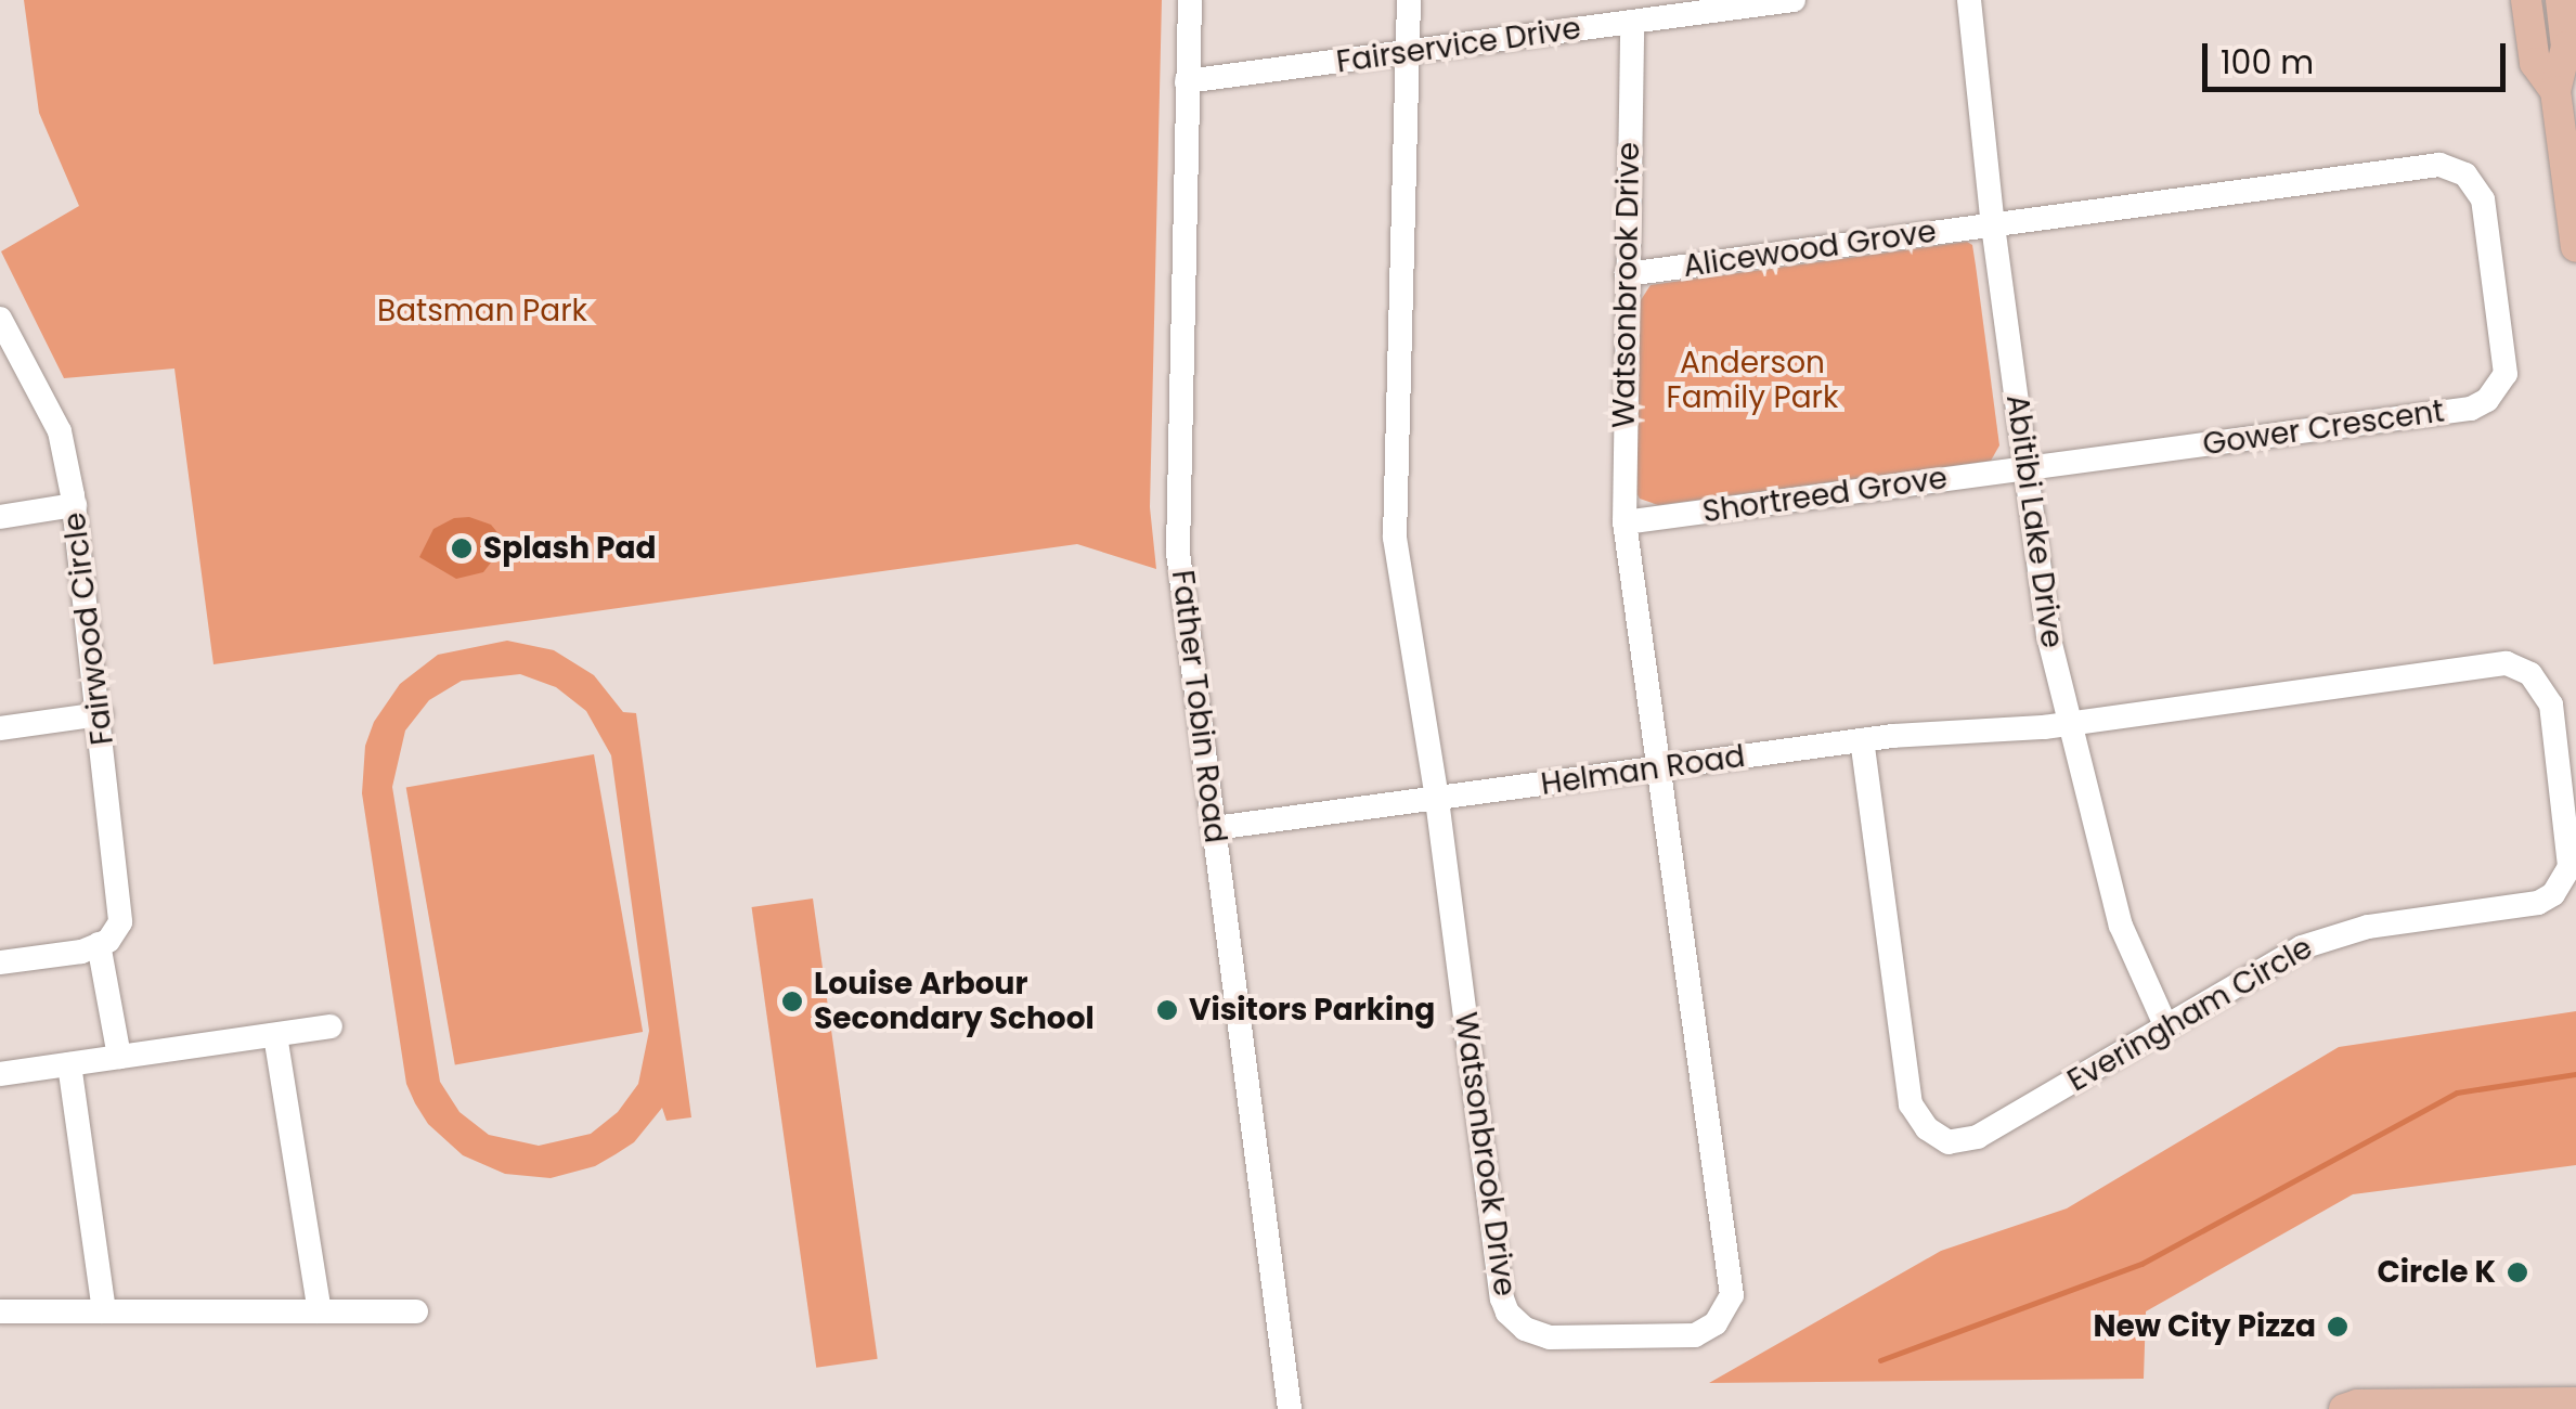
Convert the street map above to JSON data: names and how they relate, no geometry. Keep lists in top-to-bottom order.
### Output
{
  "streets": {
    "street": [
      "Fairservice Drive",
      "Alicewood Grove",
      "Watsonbrook Drive",
      "Gower Crescent",
      "Shortreed Grove",
      "Abitibi Lake Drive",
      "Fairwood Circle",
      "Father Tobin Road",
      "Helman Road",
      "Everingham Circle"
    ]
  },
  "crossings": [
    ["Fairservice Drive", "Watsonbrook Drive"],
    ["Fairservice Drive", "Father Tobin Road"],
    ["Alicewood Grove", "Watsonbrook Drive"],
    ["Alicewood Grove", "Gower Crescent"],
    ["Alicewood Grove", "Abitibi Lake Drive"],
    ["Watsonbrook Drive", "Shortreed Grove"],
    ["Watsonbrook Drive", "Helman Road"],
    ["Gower Crescent", "Shortreed Grove"],
    ["Gower Crescent", "Abitibi Lake Drive"],
    ["Shortreed Grove", "Abitibi Lake Drive"],
    ["Abitibi Lake Drive", "Helman Road"],
    ["Abitibi Lake Drive", "Everingham Circle"],
    ["Father Tobin Road", "Helman Road"],
    ["Helman Road", "Everingham Circle"]
  ],
  "parks": ["Batsman Park", "Anderson Family Park"],
  "places": [
    "Splash Pad",
    "Louise Arbour Secondary School",
    "Visitors Parking",
    "Circle K",
    "New City Pizza"
  ],
  "scale_bar": "100 m"
}
